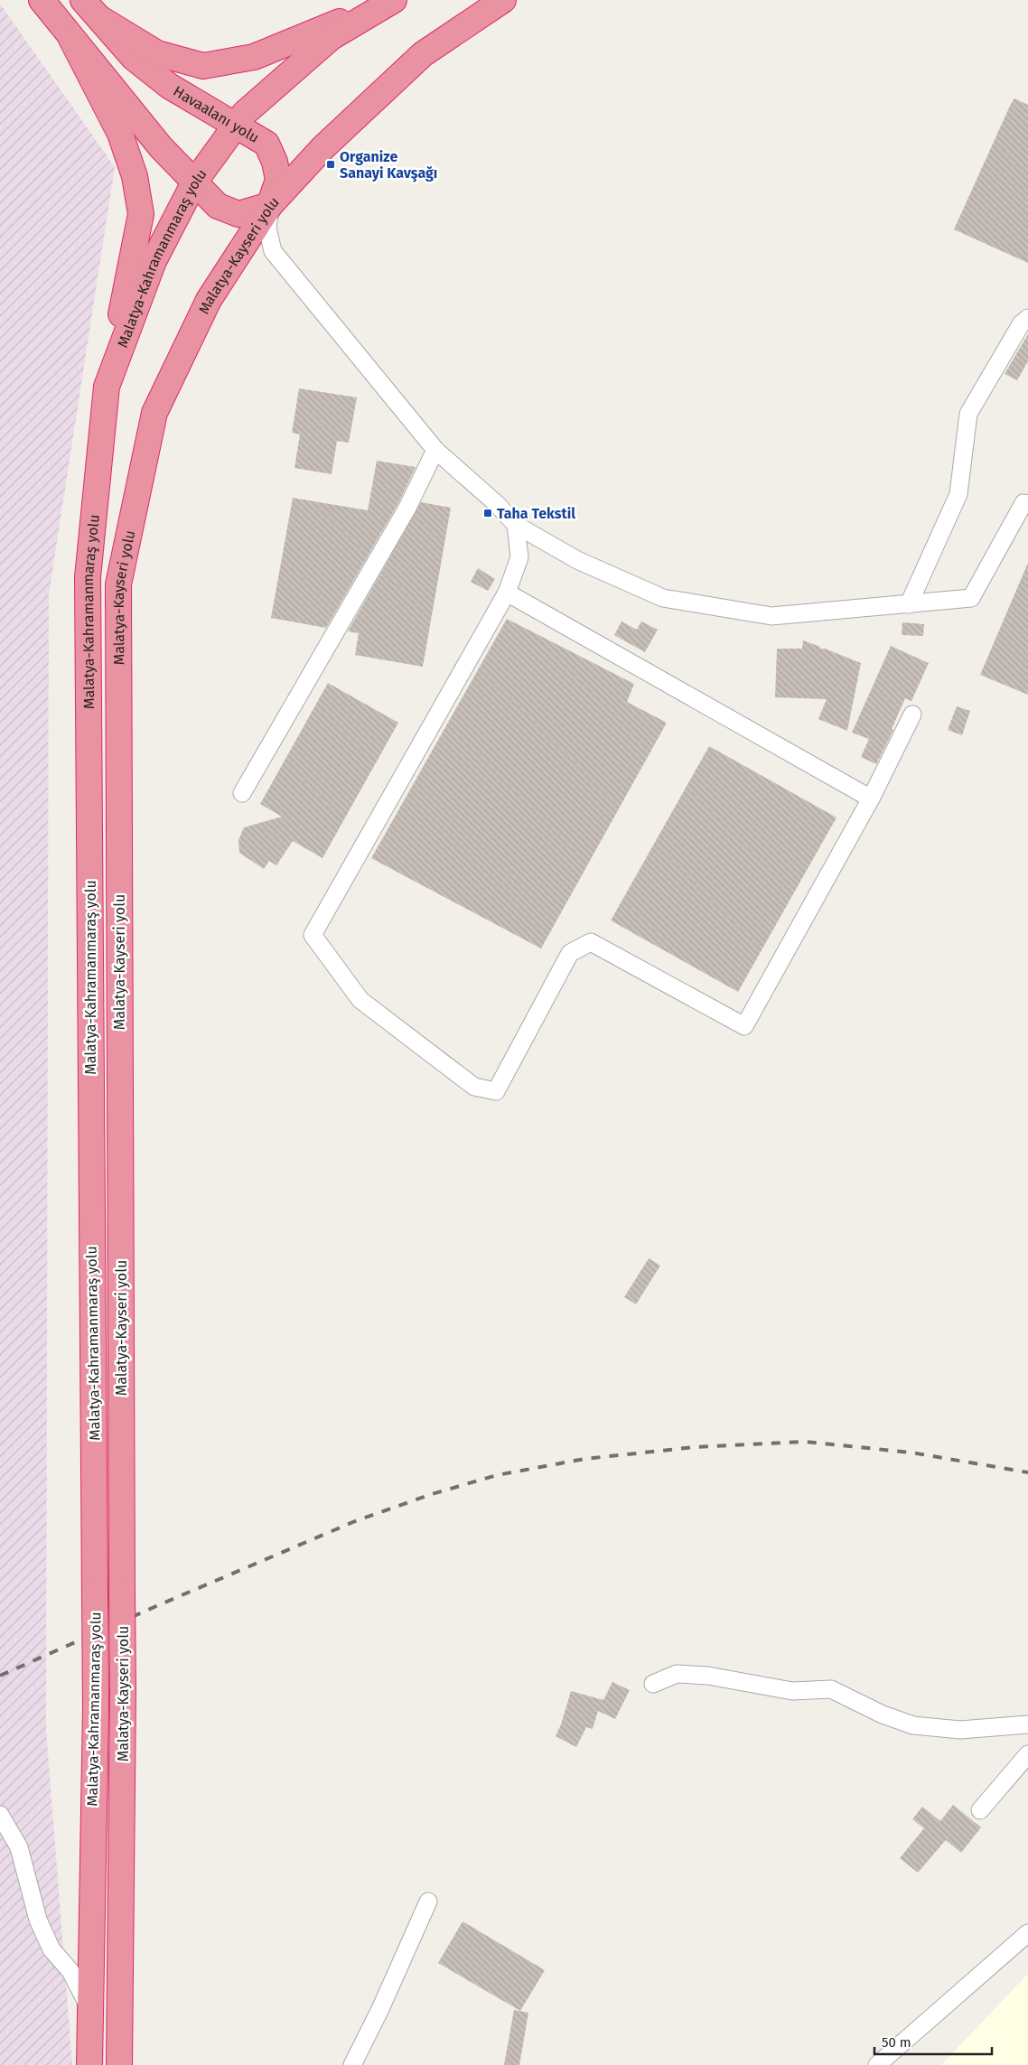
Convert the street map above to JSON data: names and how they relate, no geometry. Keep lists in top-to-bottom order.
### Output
{
  "streets": {
    "highway": ["Havaalanı yolu", "Malatya-Kayseri yolu", "Malatya-Kahramanmaraş yolu"]
  },
  "crossings": [
    ["Havaalanı yolu", "Malatya-Kayseri yolu"],
    ["Havaalanı yolu", "Malatya-Kahramanmaraş yolu"],
    ["Malatya-Kayseri yolu", "Malatya-Kahramanmaraş yolu"]
  ],
  "places": {
    "transit": ["Organize Sanayi Kavşağı", "Taha Tekstil"]
  },
  "scale_bar": "50 m"
}
